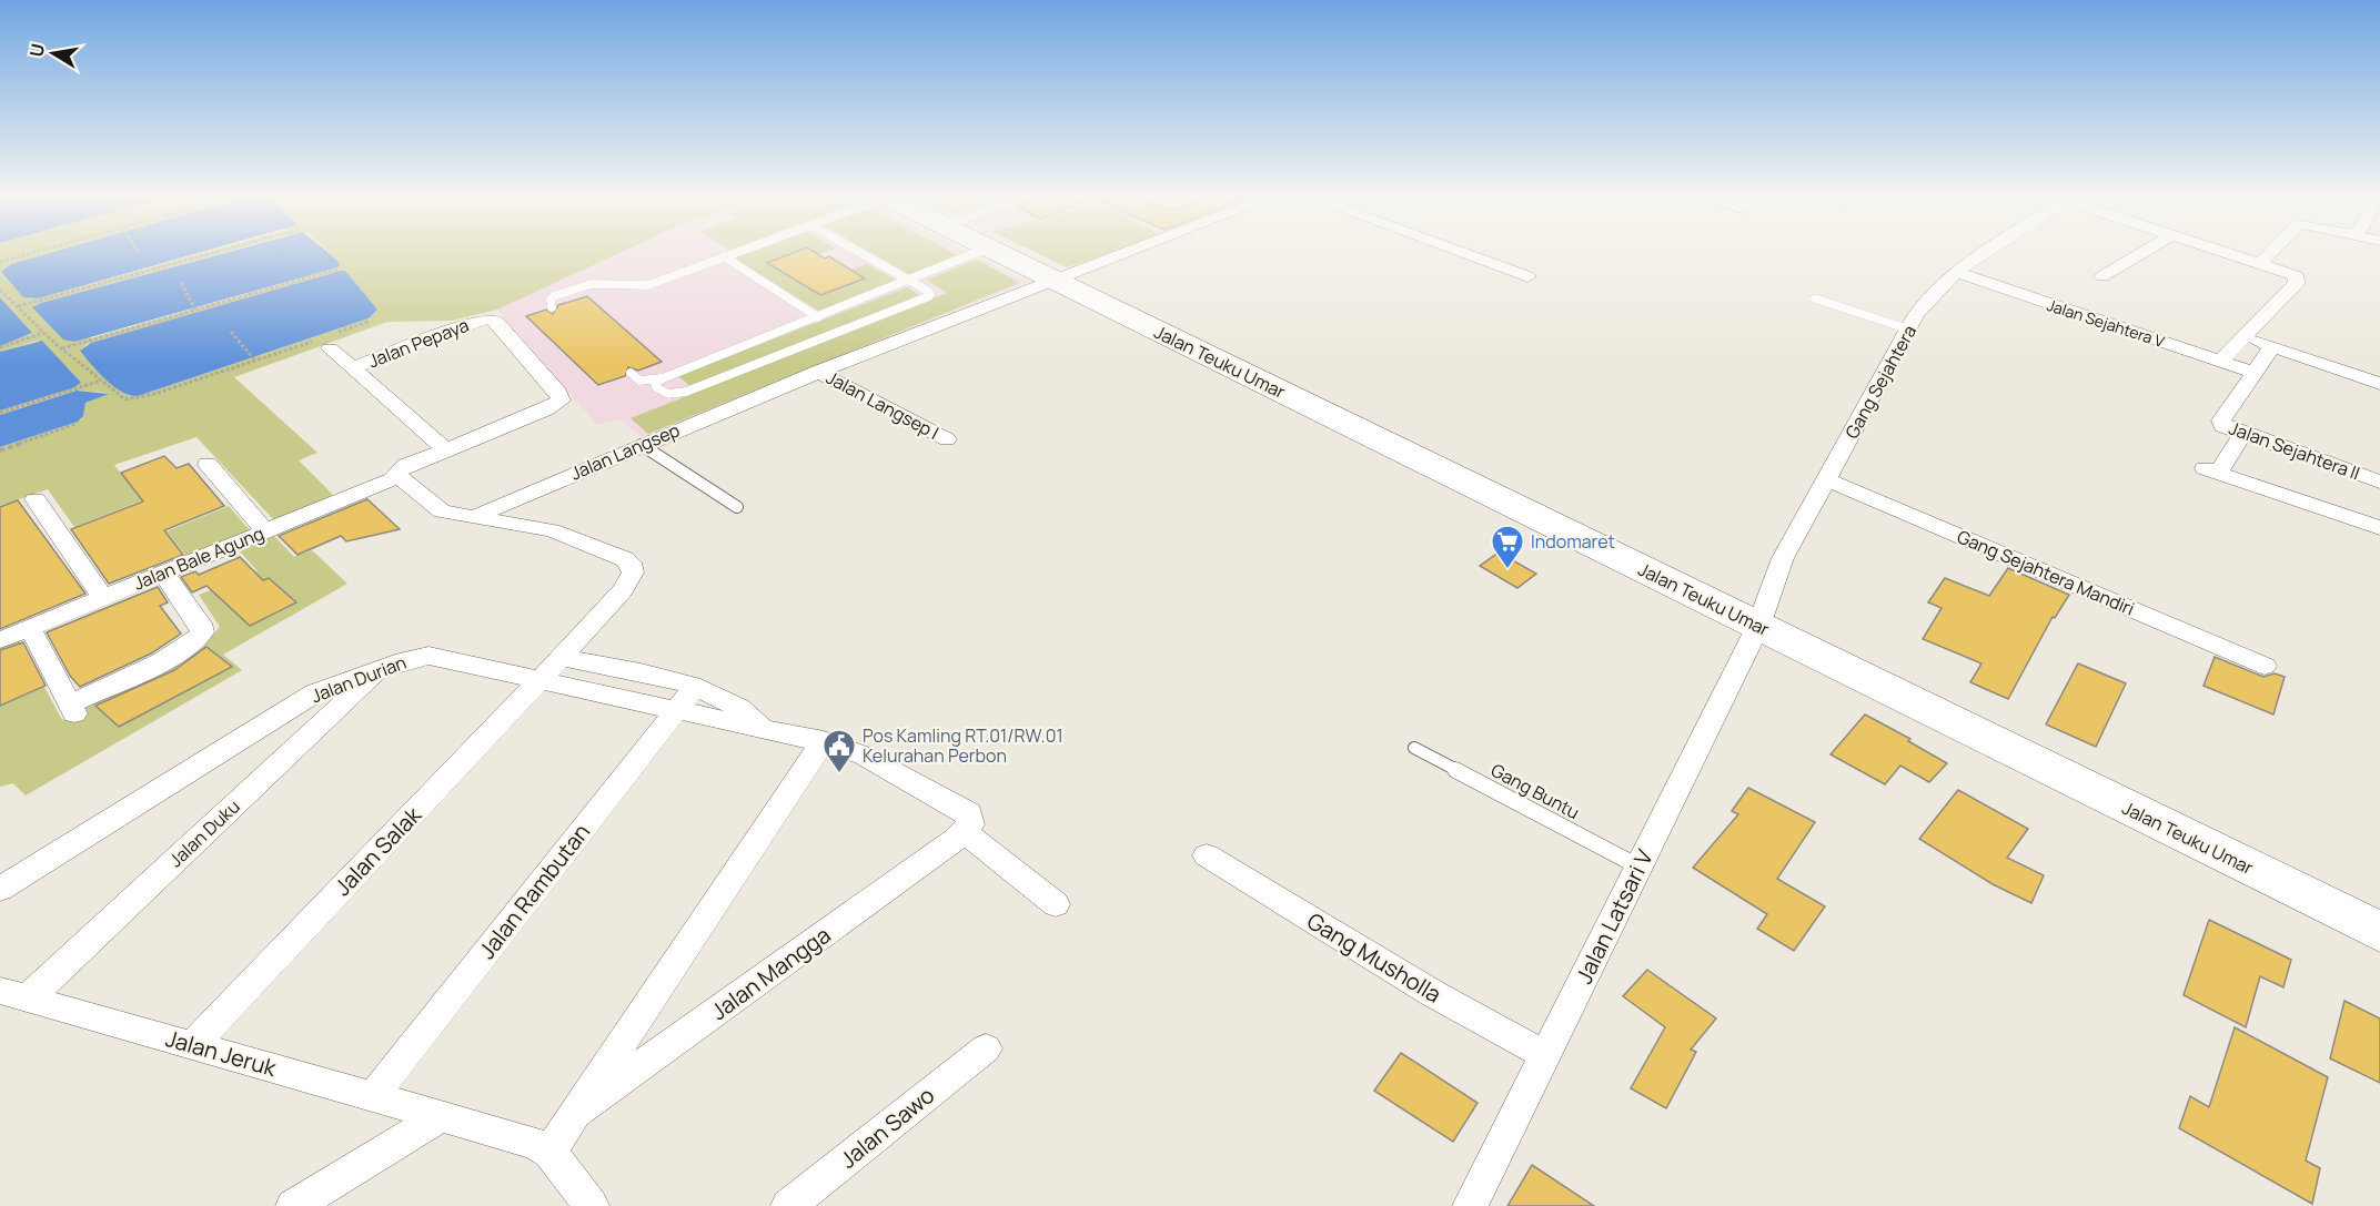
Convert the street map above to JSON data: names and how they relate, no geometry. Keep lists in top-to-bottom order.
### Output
{
  "streets": {
    "highway": ["Jalan Teuku Umar"],
    "street": [
      "Jalan Sejahtera V",
      "Jalan Pepaya",
      "Gang Sejahtera",
      "Jalan Langsep I",
      "Jalan Sejahtera II",
      "Jalan Langsep",
      "Jalan Bale Agung",
      "Gang Sejahtera Mandiri",
      "Jalan Durian",
      "Jalan Duku",
      "Jalan Salak",
      "Jalan Rambutan",
      "Jalan Latsari V",
      "Gang Musholla",
      "Jalan Mangga",
      "Jalan Jeruk",
      "Jalan Sawo"
    ],
    "lane": ["Gang Buntu"]
  },
  "crossings": [
    ["Jalan Sejahtera V", "Gang Sejahtera"],
    ["Jalan Sejahtera V", "Jalan Sejahtera II"],
    ["Jalan Pepaya", "Jalan Bale Agung"],
    ["Jalan Teuku Umar", "Gang Sejahtera"],
    ["Jalan Teuku Umar", "Jalan Langsep"],
    ["Jalan Teuku Umar", "Jalan Latsari V"],
    ["Gang Sejahtera", "Gang Sejahtera Mandiri"],
    ["Gang Sejahtera", "Jalan Latsari V"],
    ["Jalan Langsep I", "Jalan Langsep"],
    ["Jalan Durian", "Jalan Duku"],
    ["Jalan Durian", "Jalan Salak"],
    ["Jalan Durian", "Jalan Rambutan"],
    ["Jalan Durian", "Jalan Mangga"],
    ["Gang Buntu", "Jalan Latsari V"],
    ["Jalan Duku", "Jalan Jeruk"],
    ["Jalan Salak", "Jalan Jeruk"],
    ["Jalan Rambutan", "Jalan Jeruk"],
    ["Jalan Latsari V", "Gang Musholla"],
    ["Jalan Mangga", "Jalan Jeruk"]
  ],
  "places": {
    "supermarket": ["Indomaret"],
    "public building": ["Pos Kamling RT.01/RW.01 Kelurahan Perbon"]
  },
  "north": "left"
}
